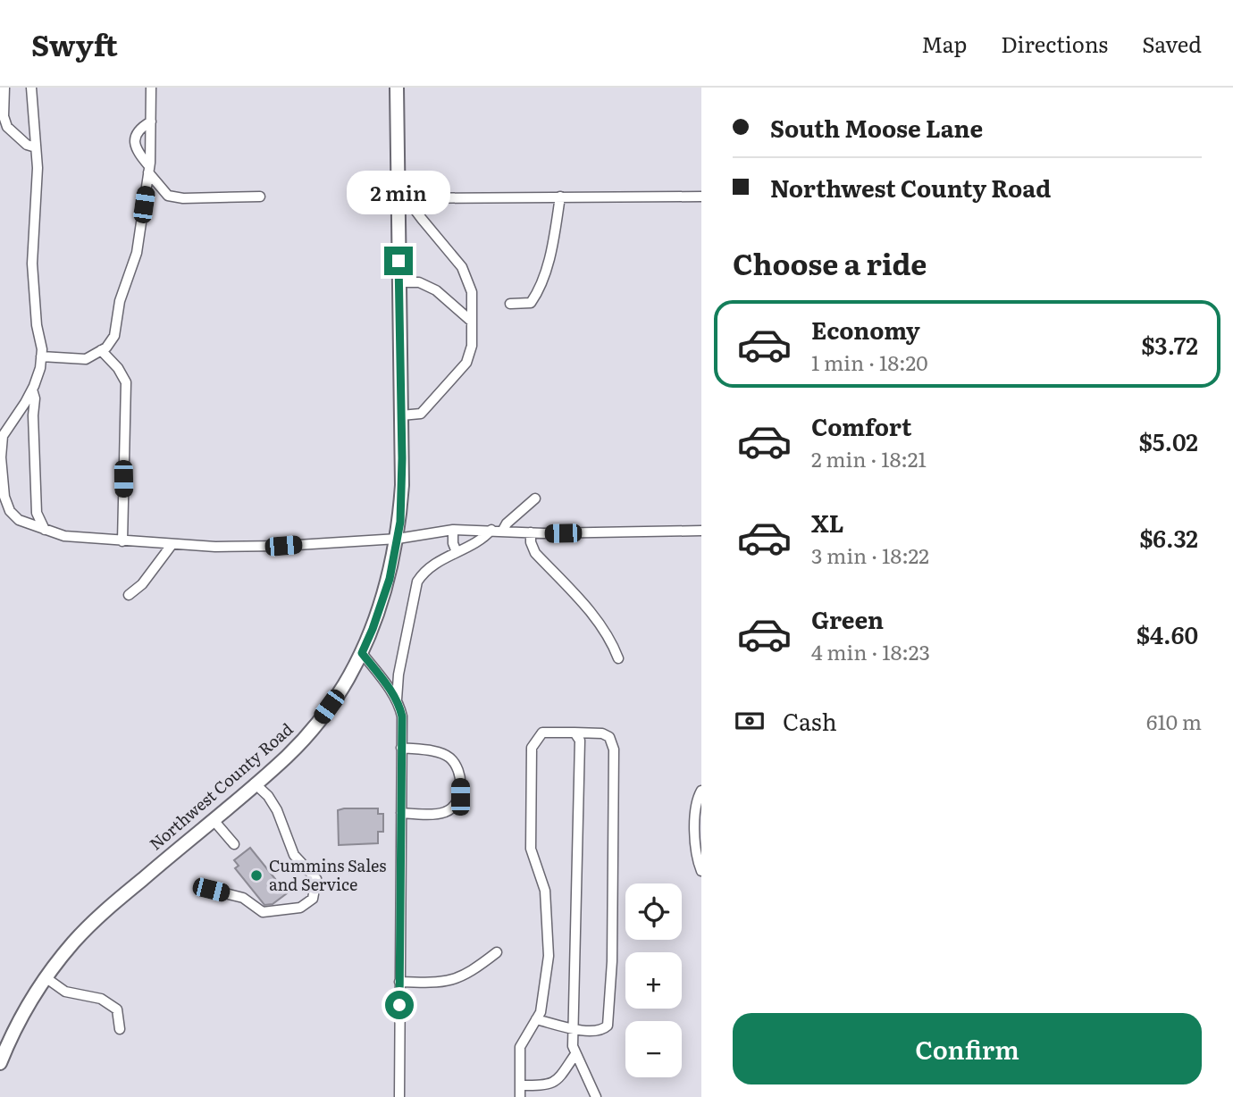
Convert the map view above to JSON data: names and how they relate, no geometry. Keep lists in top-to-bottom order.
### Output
{
  "streets": {
    "highway": ["Northwest County Road"]
  },
  "places": ["Cummins Sales and Service"],
  "page": {
    "header": "Swyft",
    "nav": ["Map", "Directions", "Saved"],
    "banner": ["South Moose Lane", "Northwest County Road"],
    "bubble": "2 min",
    "heading": "Choose a ride",
    "list": [
      {
        "name": "Economy",
        "note": "1 min · 18:20",
        "value": "$3.72"
      },
      {
        "name": "Comfort",
        "note": "2 min · 18:21",
        "value": "$5.02"
      },
      {
        "name": "XL",
        "note": "3 min · 18:22",
        "value": "$6.32"
      },
      {
        "name": "Green",
        "note": "4 min · 18:23",
        "value": "$4.60"
      }
    ],
    "pay": ["Cash", "610 m"],
    "map_buttons": ["+", "−"],
    "buttons": "Confirm"
  }
}
